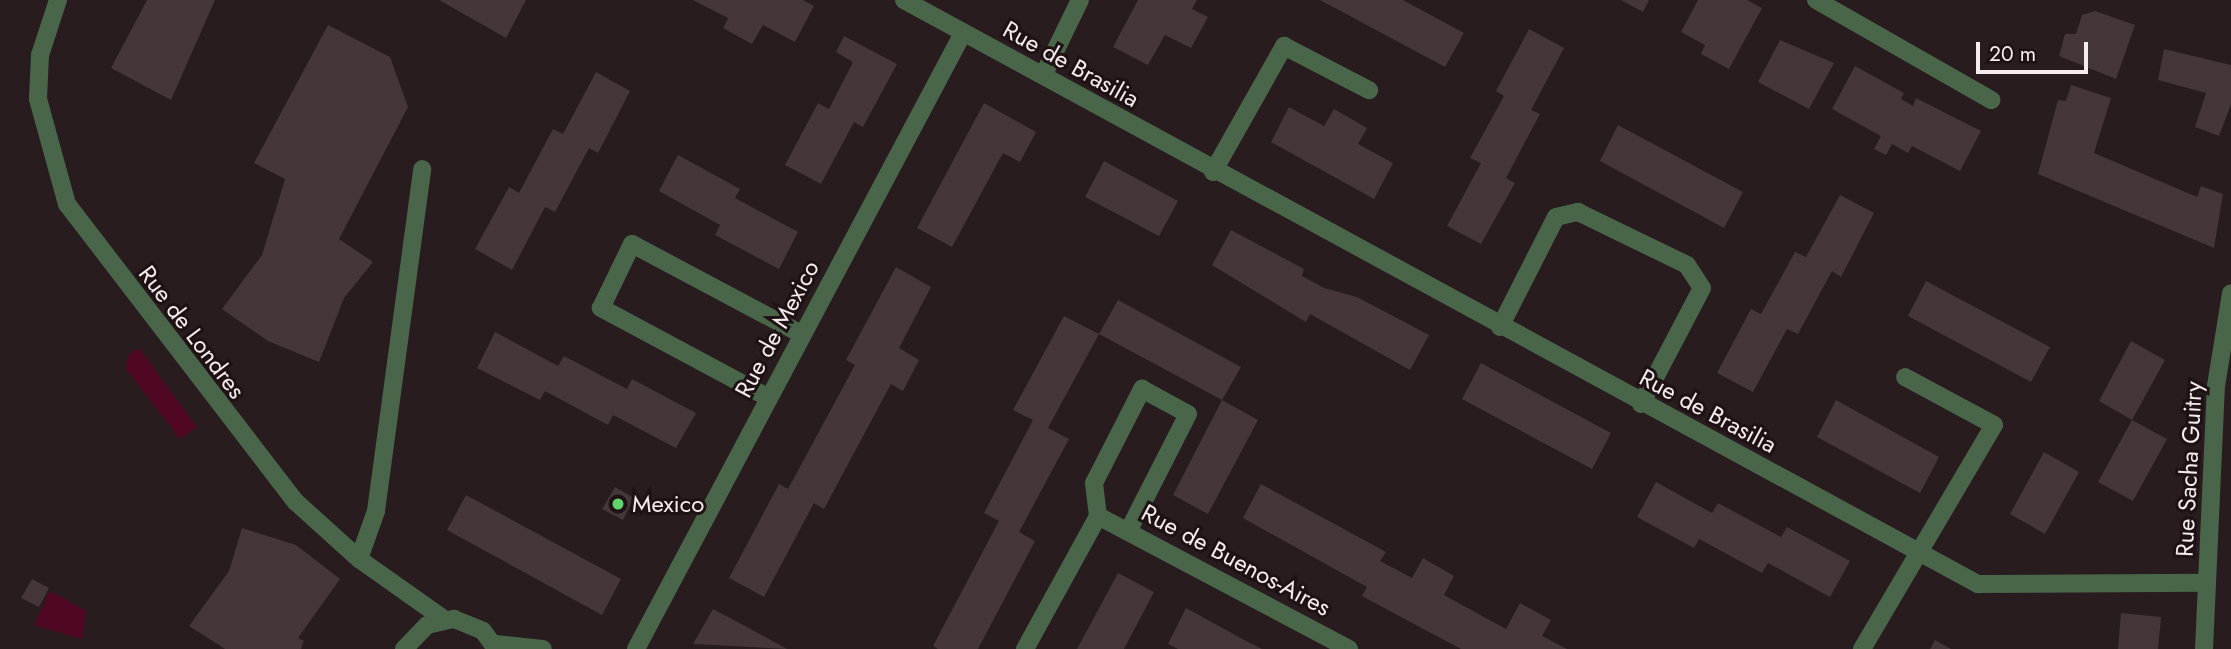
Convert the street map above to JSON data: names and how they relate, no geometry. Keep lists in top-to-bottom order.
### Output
{
  "streets": {
    "street": [
      "Rue de Brasilia",
      "Rue de Mexico",
      "Rue de Londres",
      "Rue Sacha Guitry",
      "Rue de Buenos-Aires"
    ]
  },
  "crossings": [
    ["Rue de Brasilia", "Rue de Mexico"],
    ["Rue de Brasilia", "Rue Sacha Guitry"]
  ],
  "places": ["Mexico"],
  "scale_bar": "20 m"
}
